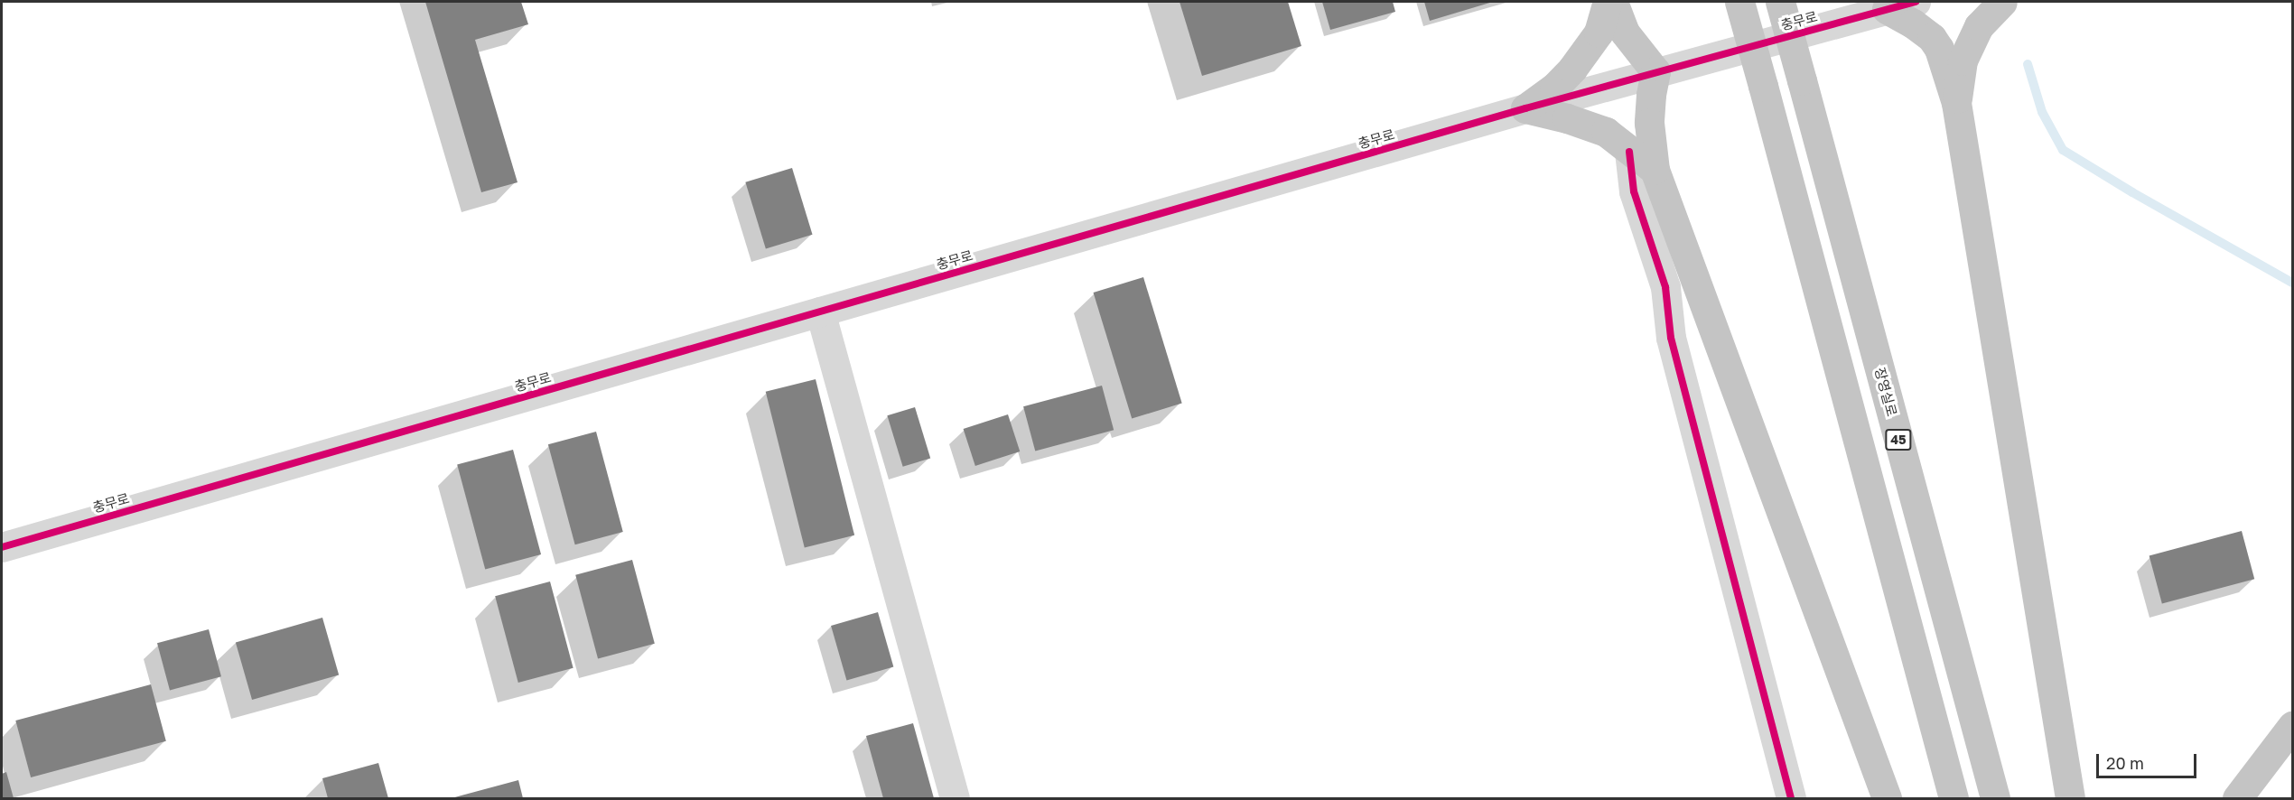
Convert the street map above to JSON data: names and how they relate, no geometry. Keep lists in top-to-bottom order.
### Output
{
  "streets": {
    "highway": ["장영실로", "45"],
    "street": ["충무로"]
  },
  "scale_bar": "20 m"
}
